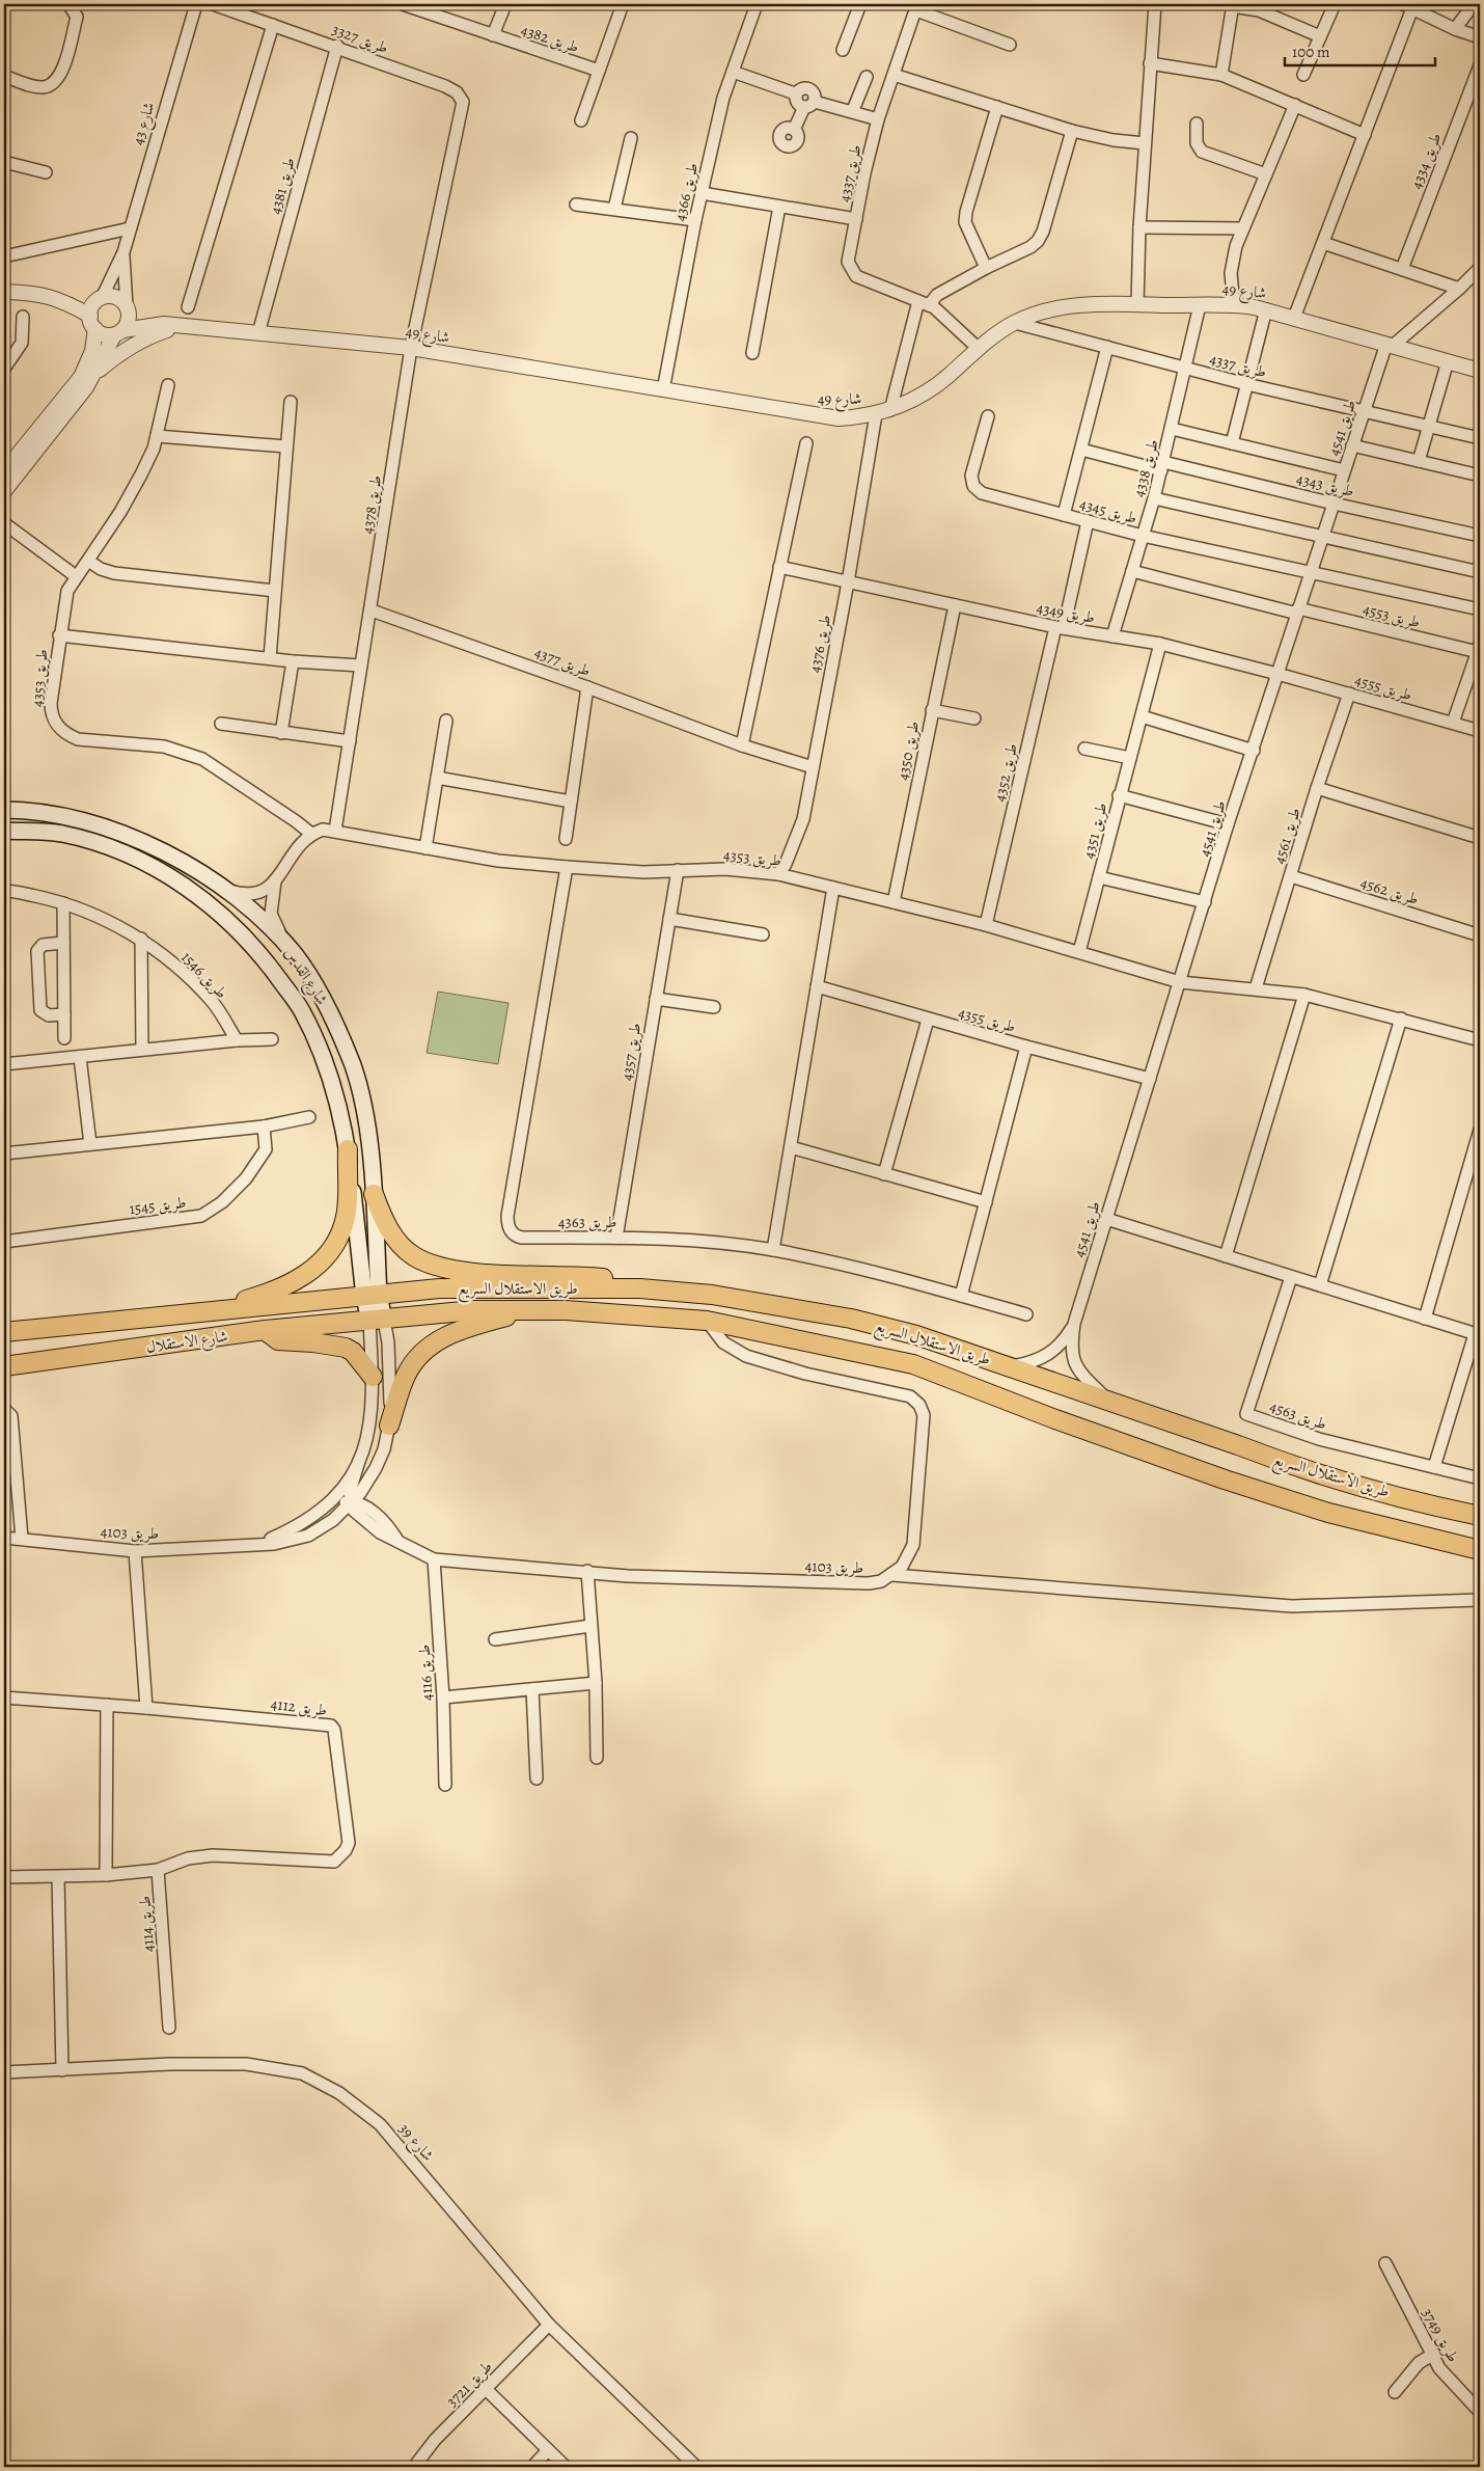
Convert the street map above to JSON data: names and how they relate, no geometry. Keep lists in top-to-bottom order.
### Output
{
  "streets": {
    "main road": ["شارع القدس", "طريق الاستقلال السريع", "شارع الاستقلال"],
    "street": [
      "طريق 3327",
      "طريق 4382",
      "شارع 43",
      "طريق 4334",
      "طريق 4337",
      "طريق 4381",
      "طريق 4366",
      "شارع 49",
      "طريق 4541",
      "طريق 4338",
      "طريق 4343",
      "طريق 4378",
      "طريق 4345",
      "طريق 4349",
      "طريق 4553",
      "طريق 4376",
      "طريق 4377",
      "طريق 4353",
      "طريق 4555",
      "طريق 4350",
      "طريق 4352",
      "طريق 4351",
      "طريق 4561",
      "طريق 4562",
      "طريق 1546",
      "طريق 4355",
      "طريق 4357",
      "طريق 1545",
      "طريق 4363",
      "طريق 4563",
      "طريق 4103",
      "طريق 4116",
      "طريق 4112",
      "طريق 4114",
      "شارع 39",
      "طريق 3749",
      "طريق 3721"
    ]
  },
  "crossings": [
    ["طريق 3327", "طريق 4381"],
    ["طريق 3327", "شارع 49"],
    ["طريق 3327", "طريق 4378"],
    ["شارع 43", "شارع 49"],
    ["طريق 4337", "شارع 49"],
    ["طريق 4337", "طريق 4541"],
    ["طريق 4337", "طريق 4338"],
    ["طريق 4381", "شارع 49"],
    ["طريق 4366", "شارع 49"],
    ["شارع 49", "طريق 4541"],
    ["شارع 49", "طريق 4338"],
    ["شارع 49", "طريق 4378"],
    ["شارع 49", "طريق 4376"],
    ["طريق 4541", "طريق 4343"],
    ["طريق 4541", "طريق 4345"],
    ["طريق 4541", "طريق 4349"],
    ["طريق 4541", "طريق 4553"],
    ["طريق 4541", "طريق 4353"],
    ["طريق 4541", "طريق 4555"],
    ["طريق 4541", "طريق 4355"],
    ["طريق 4338", "طريق 4343"],
    ["طريق 4338", "طريق 4345"],
    ["طريق 4338", "طريق 4349"],
    ["طريق 4338", "طريق 4553"],
    ["طريق 4378", "طريق 4377"],
    ["طريق 4378", "طريق 4353"],
    ["طريق 4345", "طريق 4352"],
    ["طريق 4349", "طريق 4376"],
    ["طريق 4349", "طريق 4555"],
    ["طريق 4349", "طريق 4350"],
    ["طريق 4349", "طريق 4352"],
    ["طريق 4349", "طريق 4351"],
    ["طريق 4376", "طريق 4377"],
    ["طريق 4376", "طريق 4353"],
    ["طريق 4353", "طريق 4350"],
    ["طريق 4353", "طريق 4352"],
    ["طريق 4353", "طريق 4351"],
    ["طريق 4353", "طريق 4357"],
    ["طريق 4353", "طريق 4363"],
    ["طريق 4555", "طريق 4561"],
    ["طريق 4561", "طريق 4562"],
    ["شارع القدس", "طريق الاستقلال السريع"],
    ["شارع القدس", "شارع الاستقلال"],
    ["شارع القدس", "طريق 4103"],
    ["طريق 4357", "طريق 4363"],
    ["طريق الاستقلال السريع", "شارع الاستقلال"],
    ["طريق الاستقلال السريع", "طريق 4103"],
    ["شارع الاستقلال", "طريق 4103"],
    ["طريق 4103", "طريق 4116"],
    ["طريق 4112", "طريق 4114"],
    ["شارع 39", "طريق 3721"]
  ],
  "scale_bar": "100 m"
}
